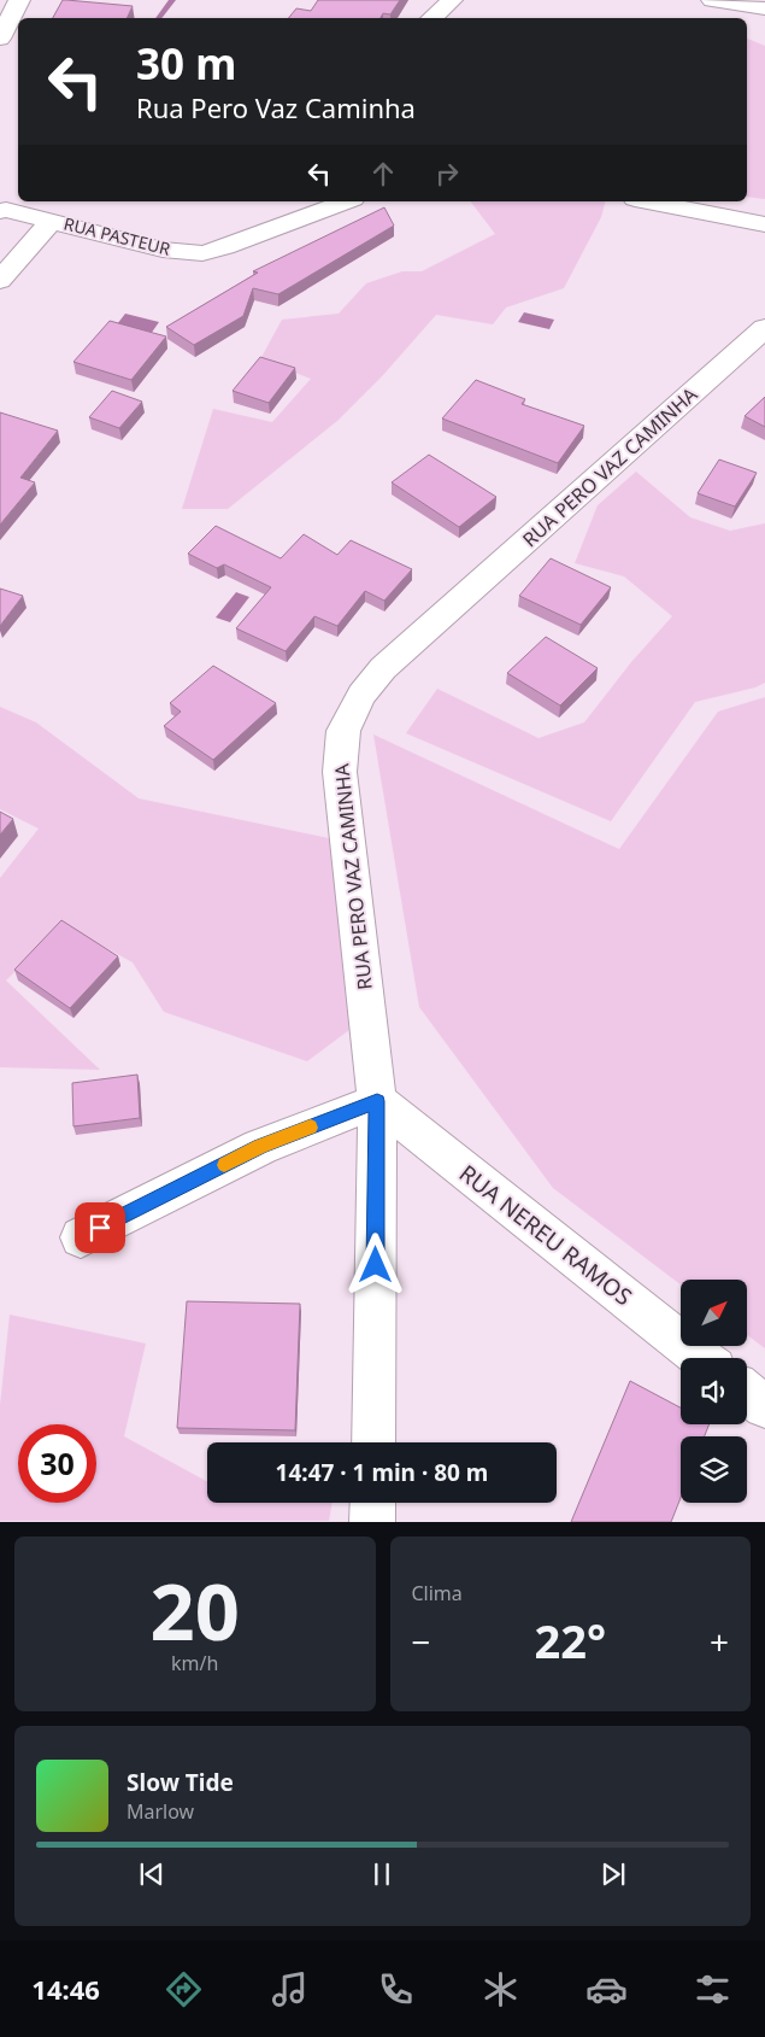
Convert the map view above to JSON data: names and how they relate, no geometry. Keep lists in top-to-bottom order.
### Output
{
  "streets": {
    "main road": ["RUA PASTEUR", "RUA PERO VAZ CAMINHA", "RUA NEREU RAMOS"]
  },
  "crossings": [
    ["RUA PERO VAZ CAMINHA", "RUA NEREU RAMOS"]
  ],
  "north": "top right",
  "page": {
    "turn": ["30 m", "Rua Pero Vaz Caminha"],
    "limit": "30",
    "trip": "14:47 · 1 min · 80 m",
    "tile": [
      ["20", "km/h"],
      "Clima"
    ],
    "heat": ["−", "22°", "+"],
    "song": ["Slow Tide", "Marlow"],
    "tabs": "14:46"
  }
}
